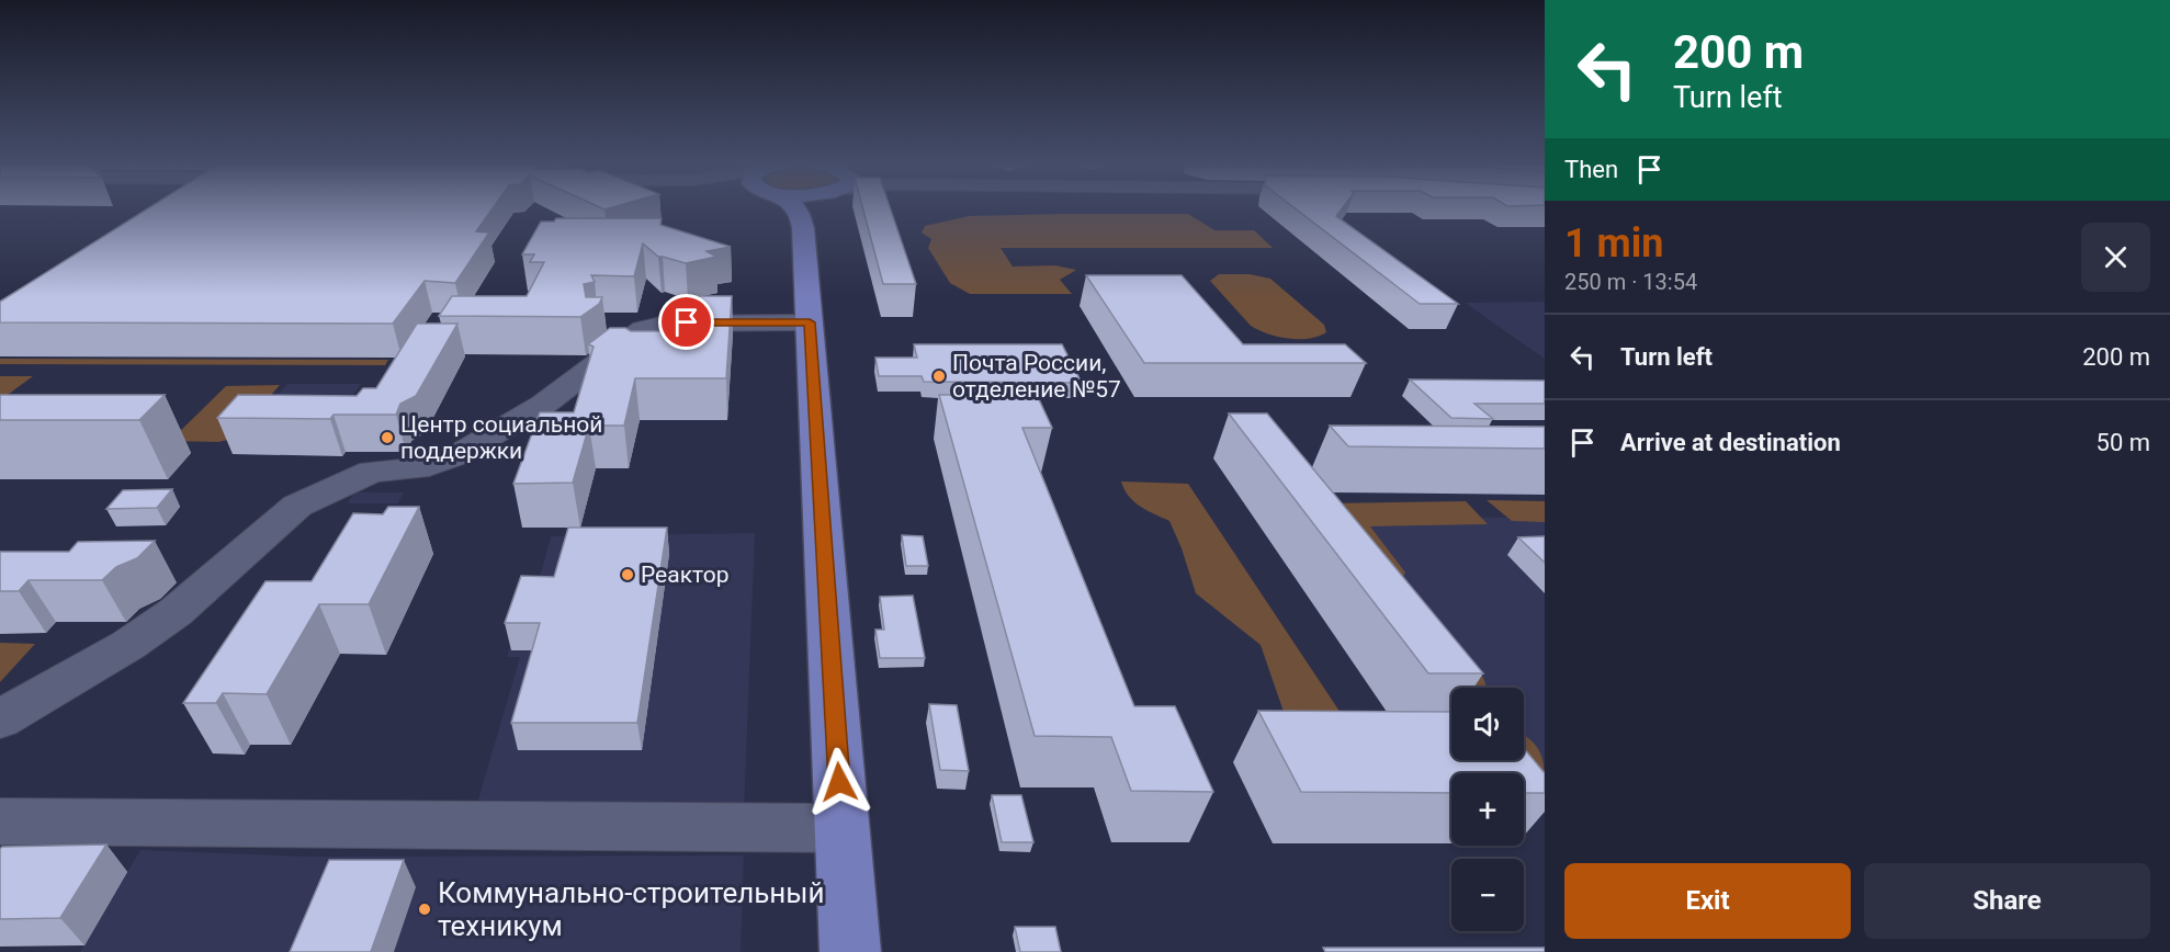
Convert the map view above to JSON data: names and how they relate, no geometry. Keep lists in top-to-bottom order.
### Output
{
  "places": [
    "Почта России, отделение №57",
    "Центр социальной поддержки",
    "Реактор",
    "Коммунально-строительный техникум"
  ],
  "page": {
    "turn": ["200 m", "Turn left"],
    "then": "Then",
    "heading": ["1 min", "250 m · 13:54"],
    "list": [
      {
        "name": "Turn left",
        "value": "200 m"
      },
      {
        "name": "Arrive at destination",
        "value": "50 m"
      }
    ],
    "map_buttons": ["+", "−"],
    "buttons": ["Exit", "Share"]
  }
}
